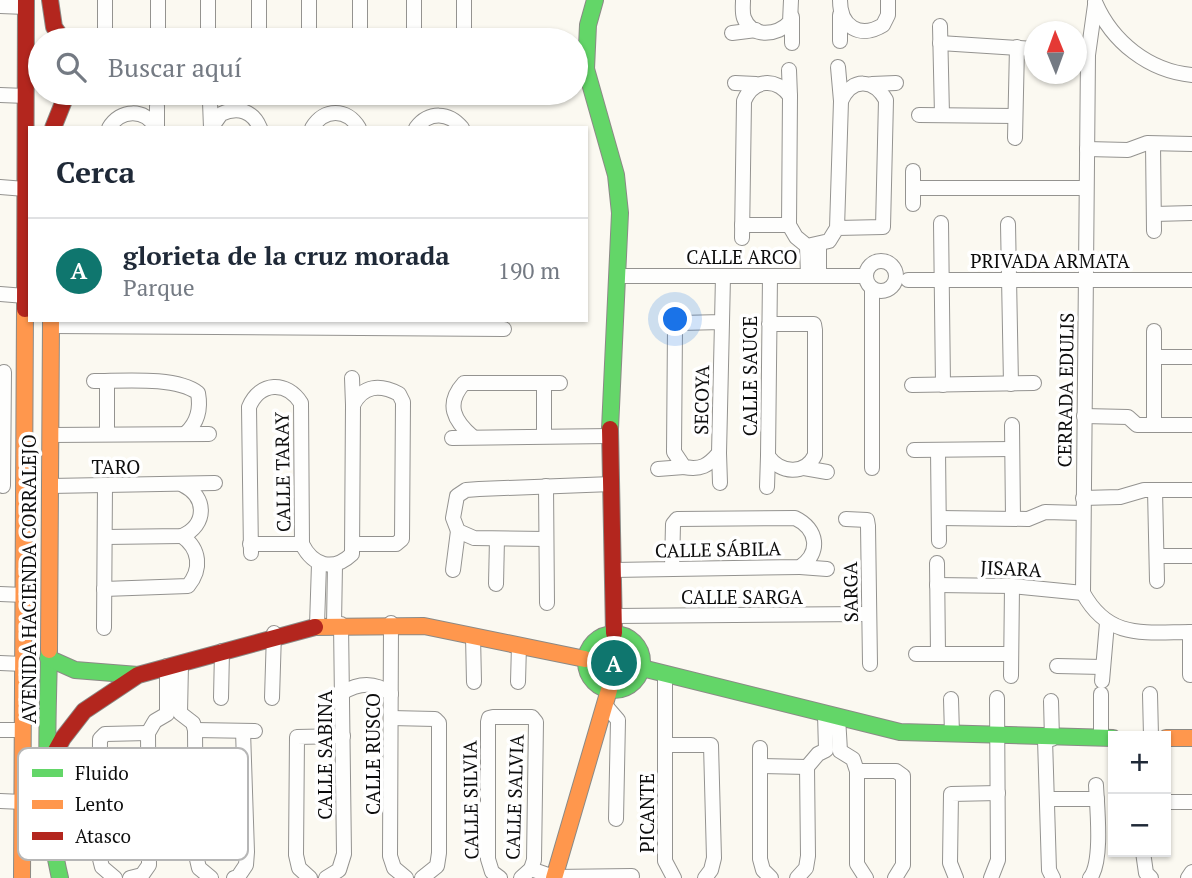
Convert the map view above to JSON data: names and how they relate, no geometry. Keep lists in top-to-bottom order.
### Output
{
  "streets": {
    "street": [
      "CALLE ARCO",
      "PRIVADA ARMATA",
      "CALLE SAUCE",
      "CERRADA EDULIS",
      "SECOYA",
      "TARO",
      "CALLE TARAY",
      "CALLE SÁBILA",
      "JISARA",
      "AVENIDA HACIENDA CORRALEJO",
      "SARGA",
      "CALLE SARGA",
      "CALLE RUSCO",
      "CALLE SABINA",
      "CALLE SALVIA",
      "CALLE SILVIA",
      "PICANTE"
    ]
  },
  "crossings": [
    ["CALLE ARCO", "CALLE SAUCE"],
    ["CALLE ARCO", "SECOYA"],
    ["PRIVADA ARMATA", "CERRADA EDULIS"],
    ["CERRADA EDULIS", "JISARA"],
    ["TARO", "AVENIDA HACIENDA CORRALEJO"],
    ["CALLE TARAY", "CALLE SABINA"],
    ["CALLE SÁBILA", "CALLE SARGA"],
    ["SARGA", "CALLE SARGA"],
    ["CALLE SALVIA", "CALLE SILVIA"]
  ],
  "legend": ["Fluido", "Lento", "Atasco"],
  "north": "top",
  "page": {
    "search": "Buscar aquí",
    "heading": "Cerca",
    "list": [
      {
        "mark": "A",
        "name": "glorieta de la cruz morada",
        "note": "Parque",
        "value": "190 m"
      }
    ],
    "pins": "A",
    "map_buttons": ["+", "−"]
  }
}
